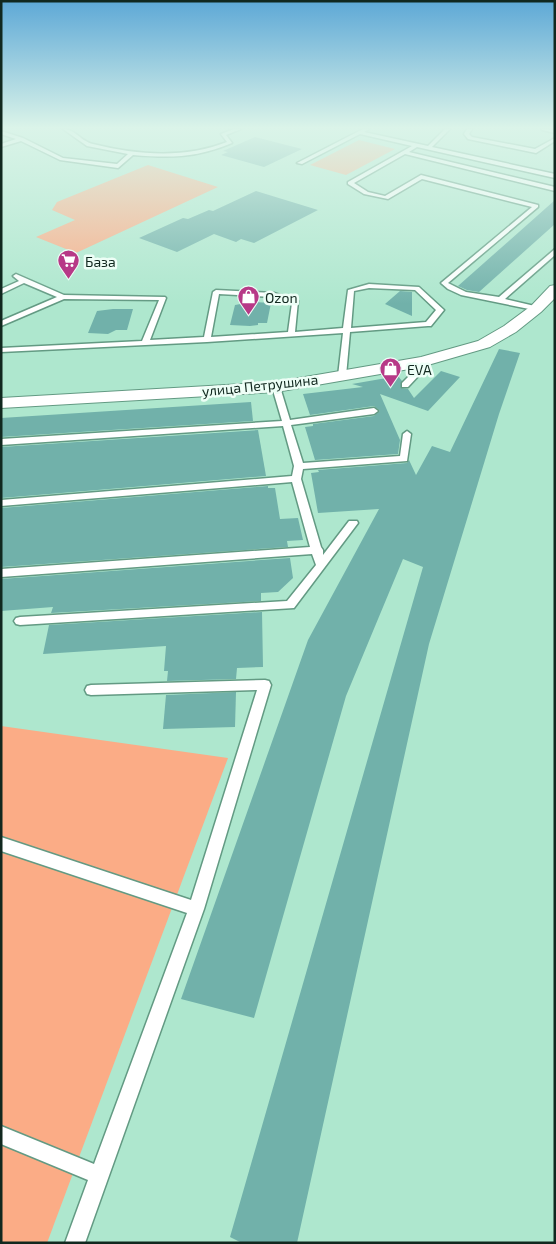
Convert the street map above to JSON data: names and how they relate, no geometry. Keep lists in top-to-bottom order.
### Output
{
  "streets": {
    "street": ["улица Петрушина"]
  },
  "places": {
    "supermarket": ["База"],
    "shop": ["Ozon", "EVA"]
  }
}
